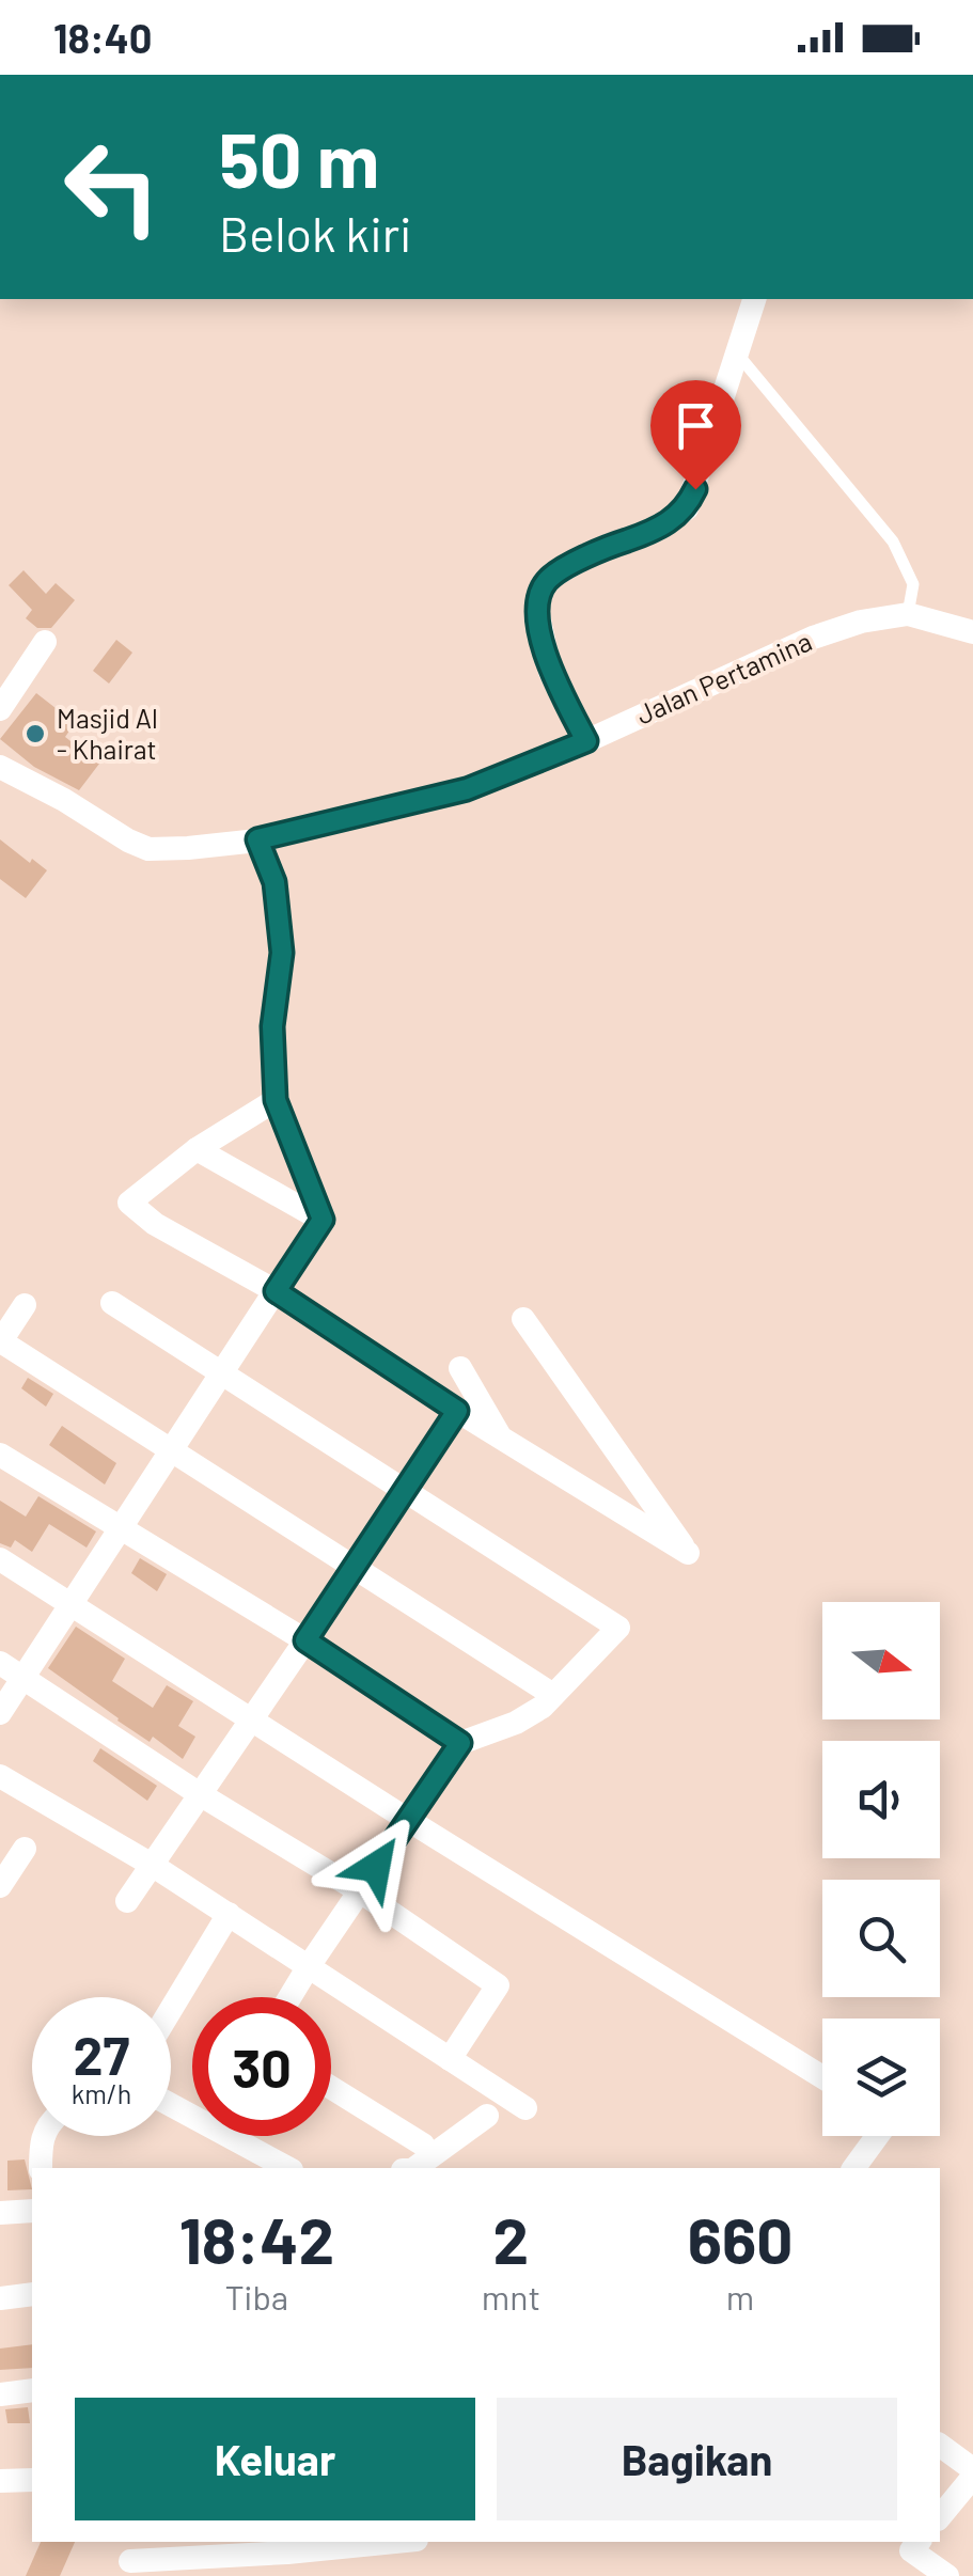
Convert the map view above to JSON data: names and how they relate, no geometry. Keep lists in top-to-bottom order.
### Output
{
  "streets": {
    "street": ["Jalan Pertamina"]
  },
  "places": ["Masjid Al - Khairat"],
  "north": "right",
  "page": {
    "status": "18:40",
    "turn": ["50 m", "Belok kiri"],
    "speed": "27 km/h",
    "limit": "30",
    "eta": [
      "18:42",
      "Tiba",
      "2",
      "mnt",
      "660",
      "m"
    ],
    "buttons": ["Keluar", "Bagikan"]
  }
}
